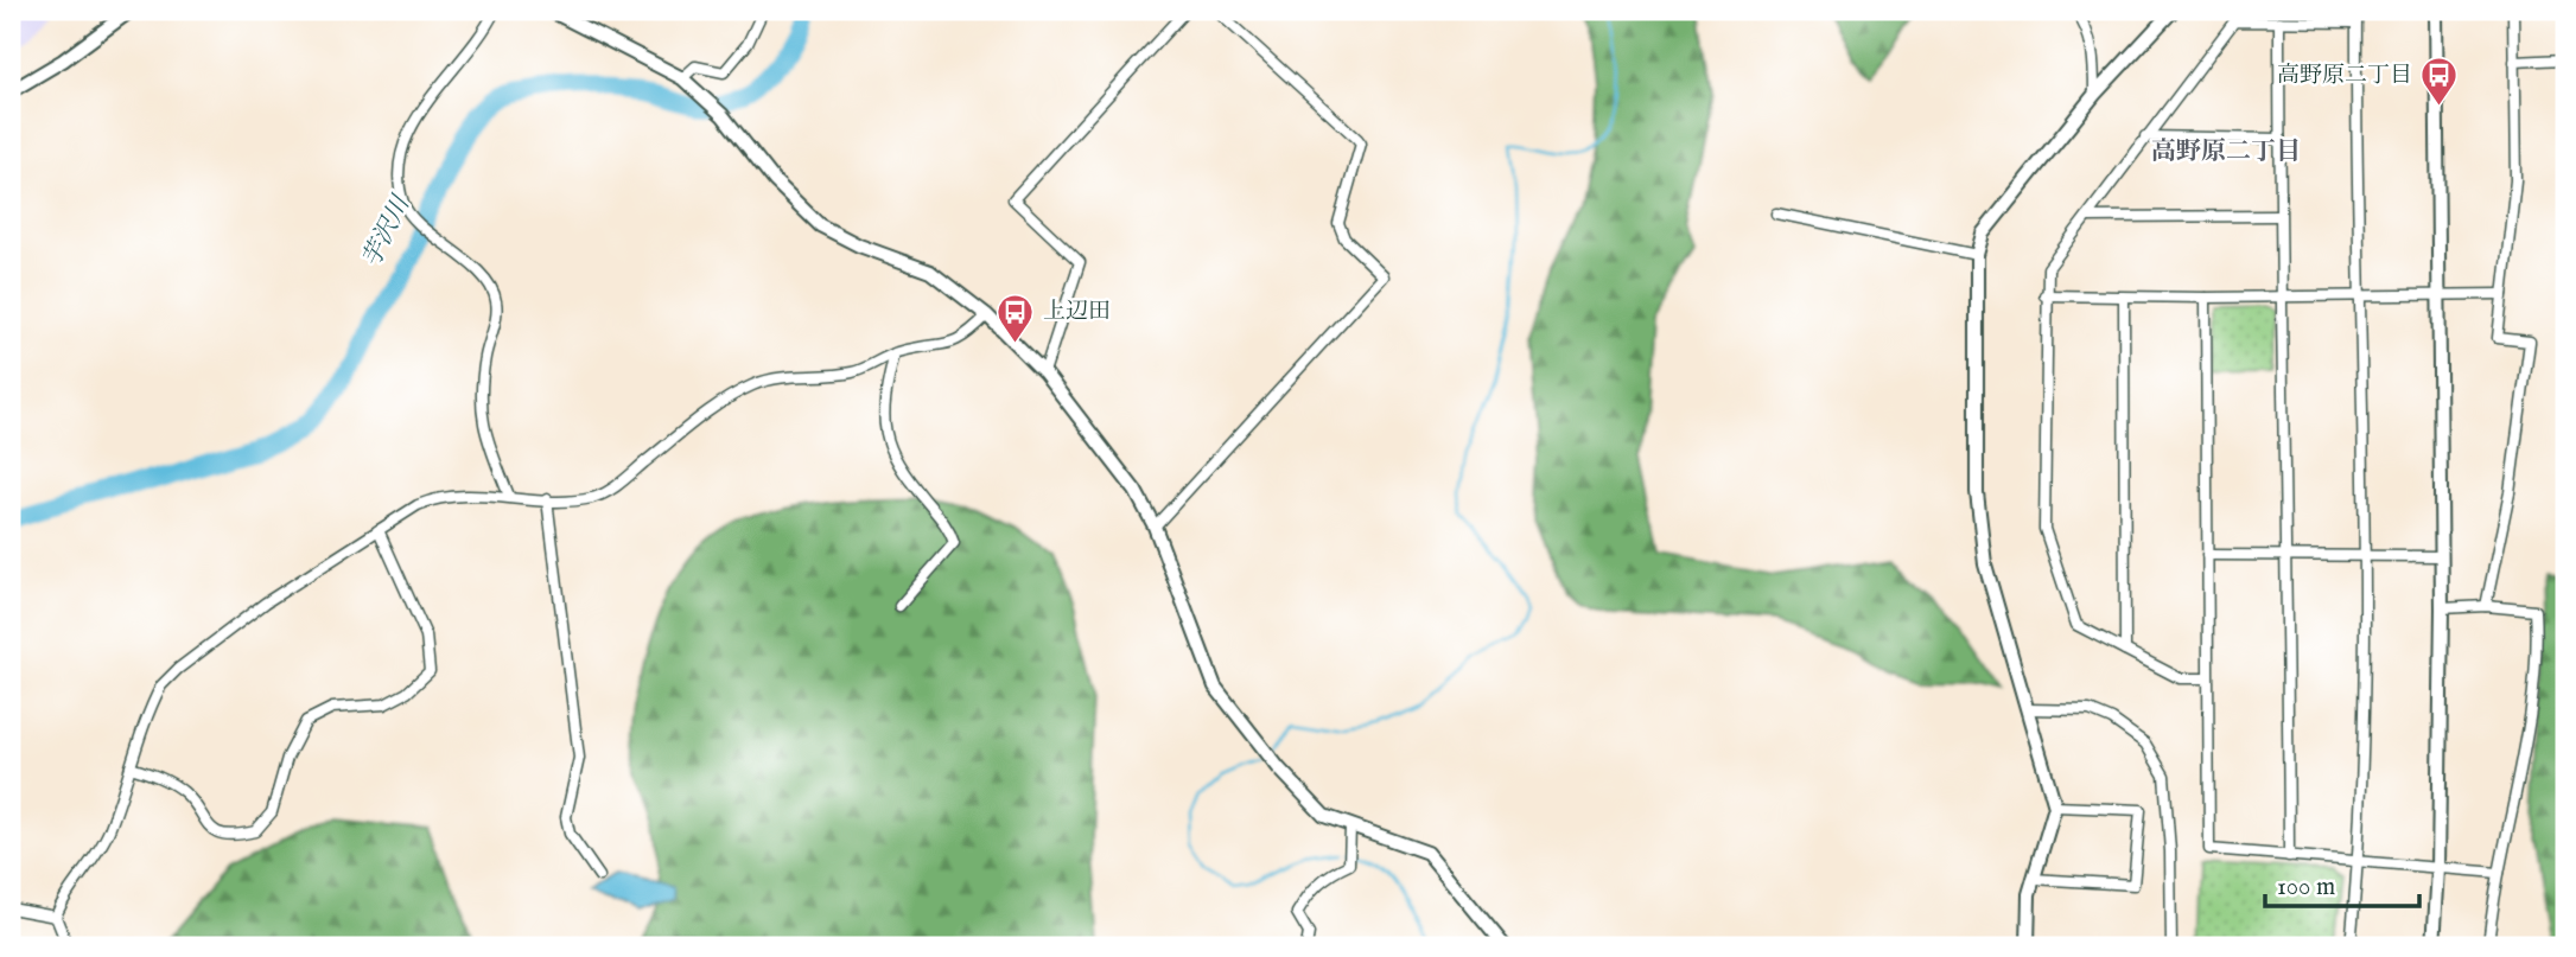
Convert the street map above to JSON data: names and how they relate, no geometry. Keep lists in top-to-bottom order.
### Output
{
  "districts": ["高野原二丁目"],
  "water": ["芋沢川"],
  "places": {
    "bus stop": ["高野原二丁目", "上辺田"]
  },
  "scale_bar": "100 m"
}
